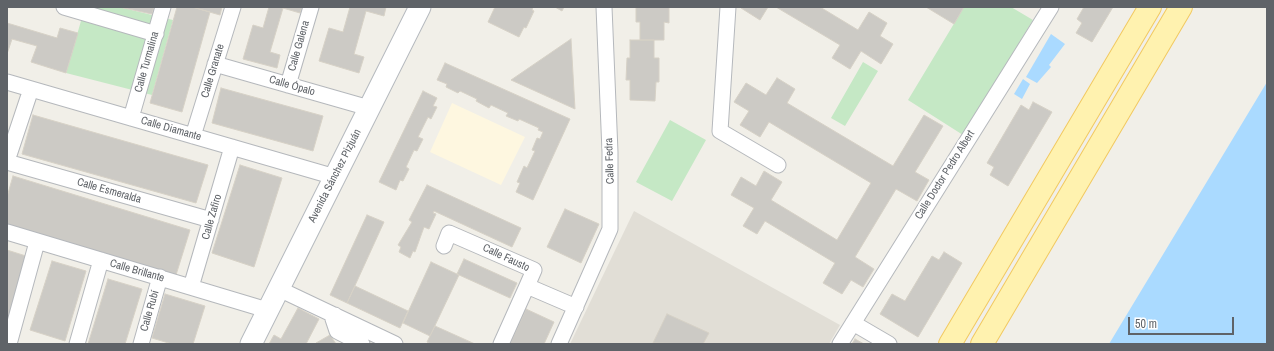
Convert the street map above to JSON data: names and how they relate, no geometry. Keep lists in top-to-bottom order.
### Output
{
  "streets": {
    "street": [
      "Calle Galena",
      "Calle Turmalina",
      "Calle Granate",
      "Calle Ópalo",
      "Calle Diamante",
      "Calle Fedra",
      "Calle Doctor Pedro Albert",
      "Avenida Sánchez Pizjuán",
      "Calle Esmeralda",
      "Calle Zafiro",
      "Calle Fausto",
      "Calle Brillante",
      "Calle Rubí"
    ]
  },
  "crossings": [
    ["Calle Galena", "Calle Ópalo"],
    ["Calle Turmalina", "Calle Diamante"],
    ["Calle Granate", "Calle Ópalo"],
    ["Calle Granate", "Calle Diamante"],
    ["Calle Ópalo", "Avenida Sánchez Pizjuán"],
    ["Calle Diamante", "Avenida Sánchez Pizjuán"],
    ["Calle Diamante", "Calle Zafiro"],
    ["Calle Fedra", "Calle Fausto"],
    ["Avenida Sánchez Pizjuán", "Calle Brillante"],
    ["Calle Esmeralda", "Calle Zafiro"],
    ["Calle Zafiro", "Calle Brillante"],
    ["Calle Brillante", "Calle Rubí"]
  ],
  "scale_bar": "50 m"
}
